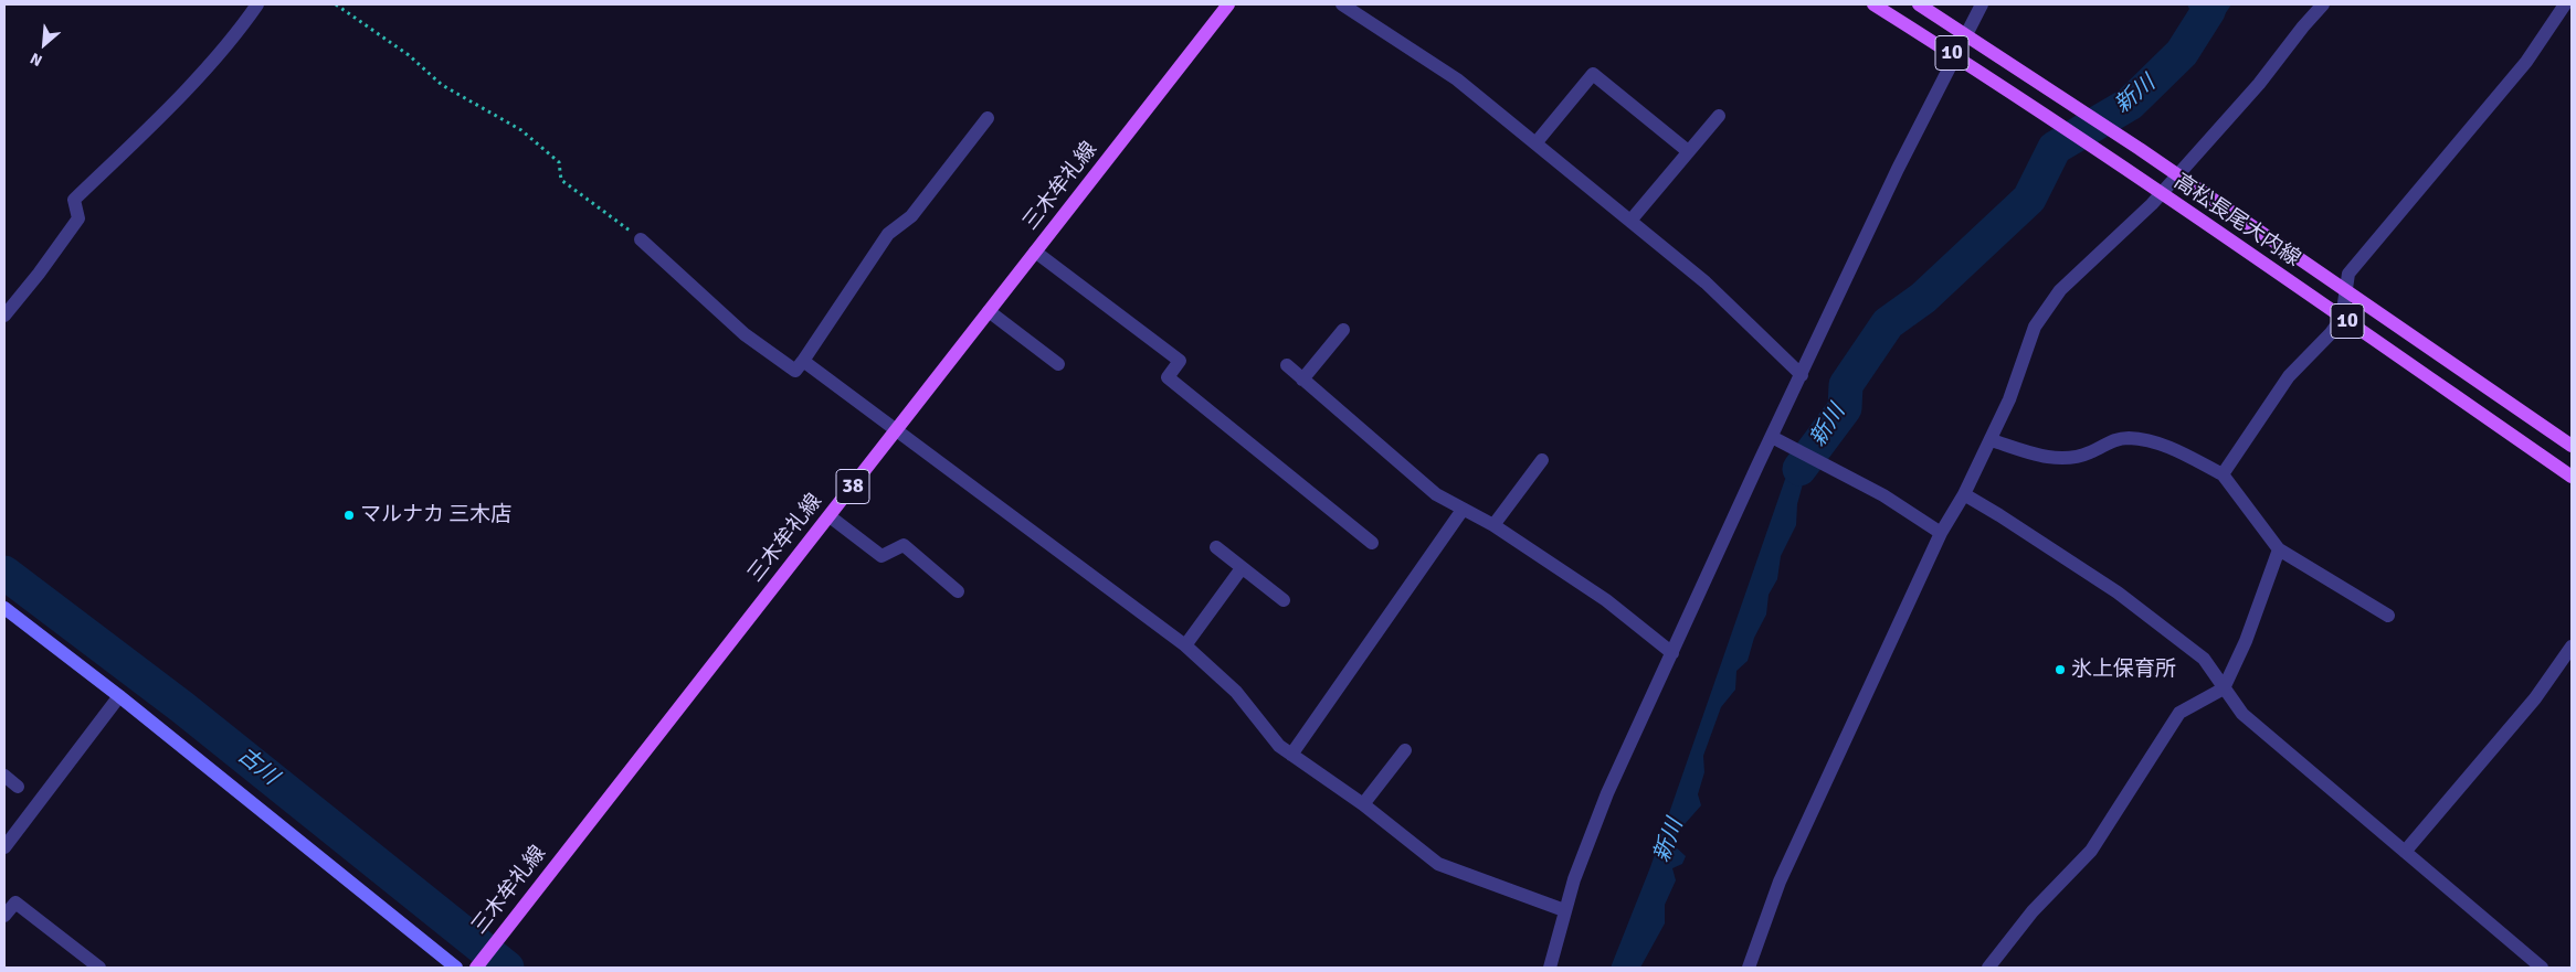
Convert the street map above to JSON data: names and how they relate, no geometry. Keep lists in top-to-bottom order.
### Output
{
  "streets": {
    "main road": [
      "10",
      "三木牟礼線",
      "高松長尾大内線",
      "38"
    ]
  },
  "water": ["新川", "古川"],
  "places": ["マルナカ 三木店", "氷上保育所"],
  "north": "bottom left"
}
